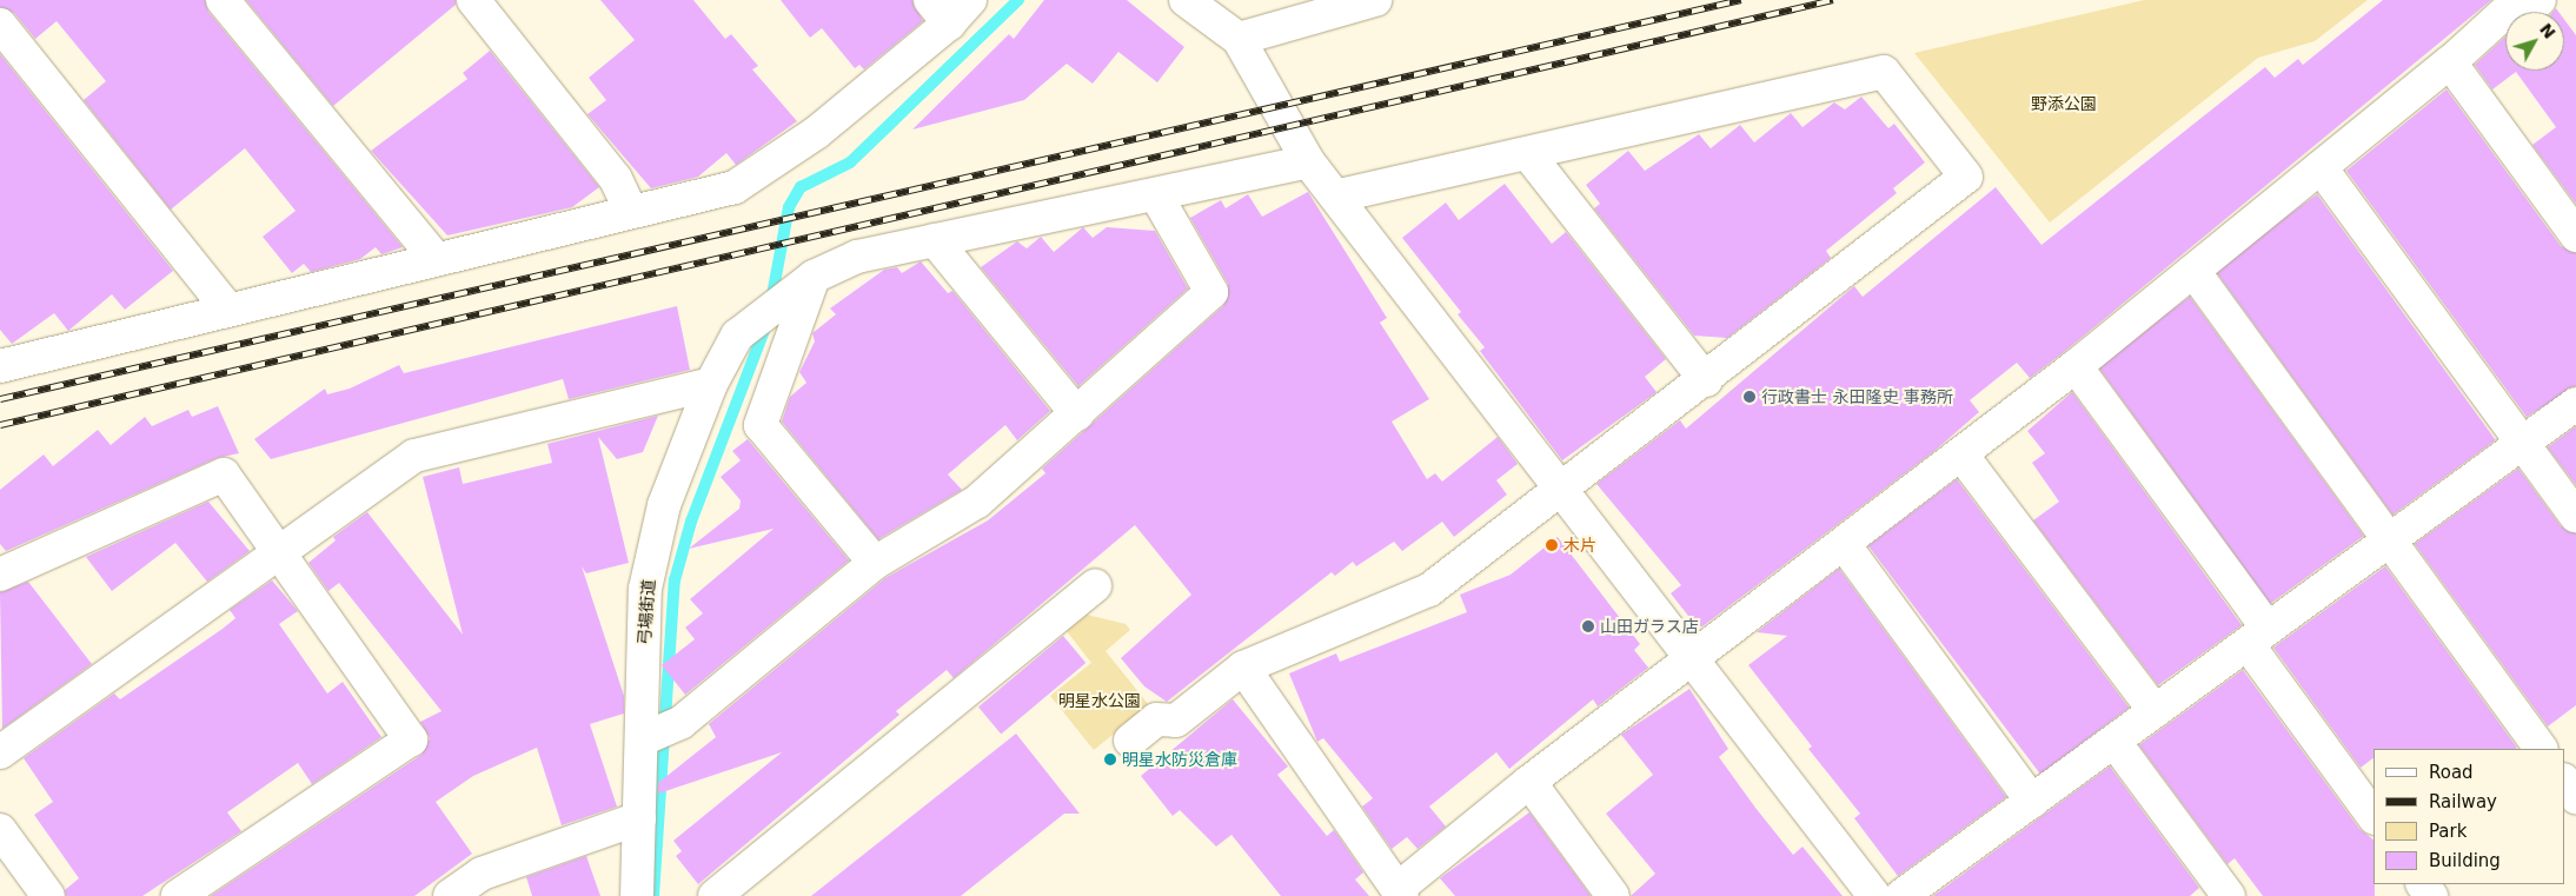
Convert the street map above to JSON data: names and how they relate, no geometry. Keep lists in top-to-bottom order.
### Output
{
  "streets": {
    "street": ["弓場街道"]
  },
  "parks": ["野添公園", "明星水公園"],
  "places": [
    "行政書士 永田隆史 事務所",
    "木片",
    "山田ガラス店",
    "明星水防災倉庫"
  ],
  "legend": [
    "Road",
    "Railway",
    "Park",
    "Building"
  ],
  "north": "top right"
}
